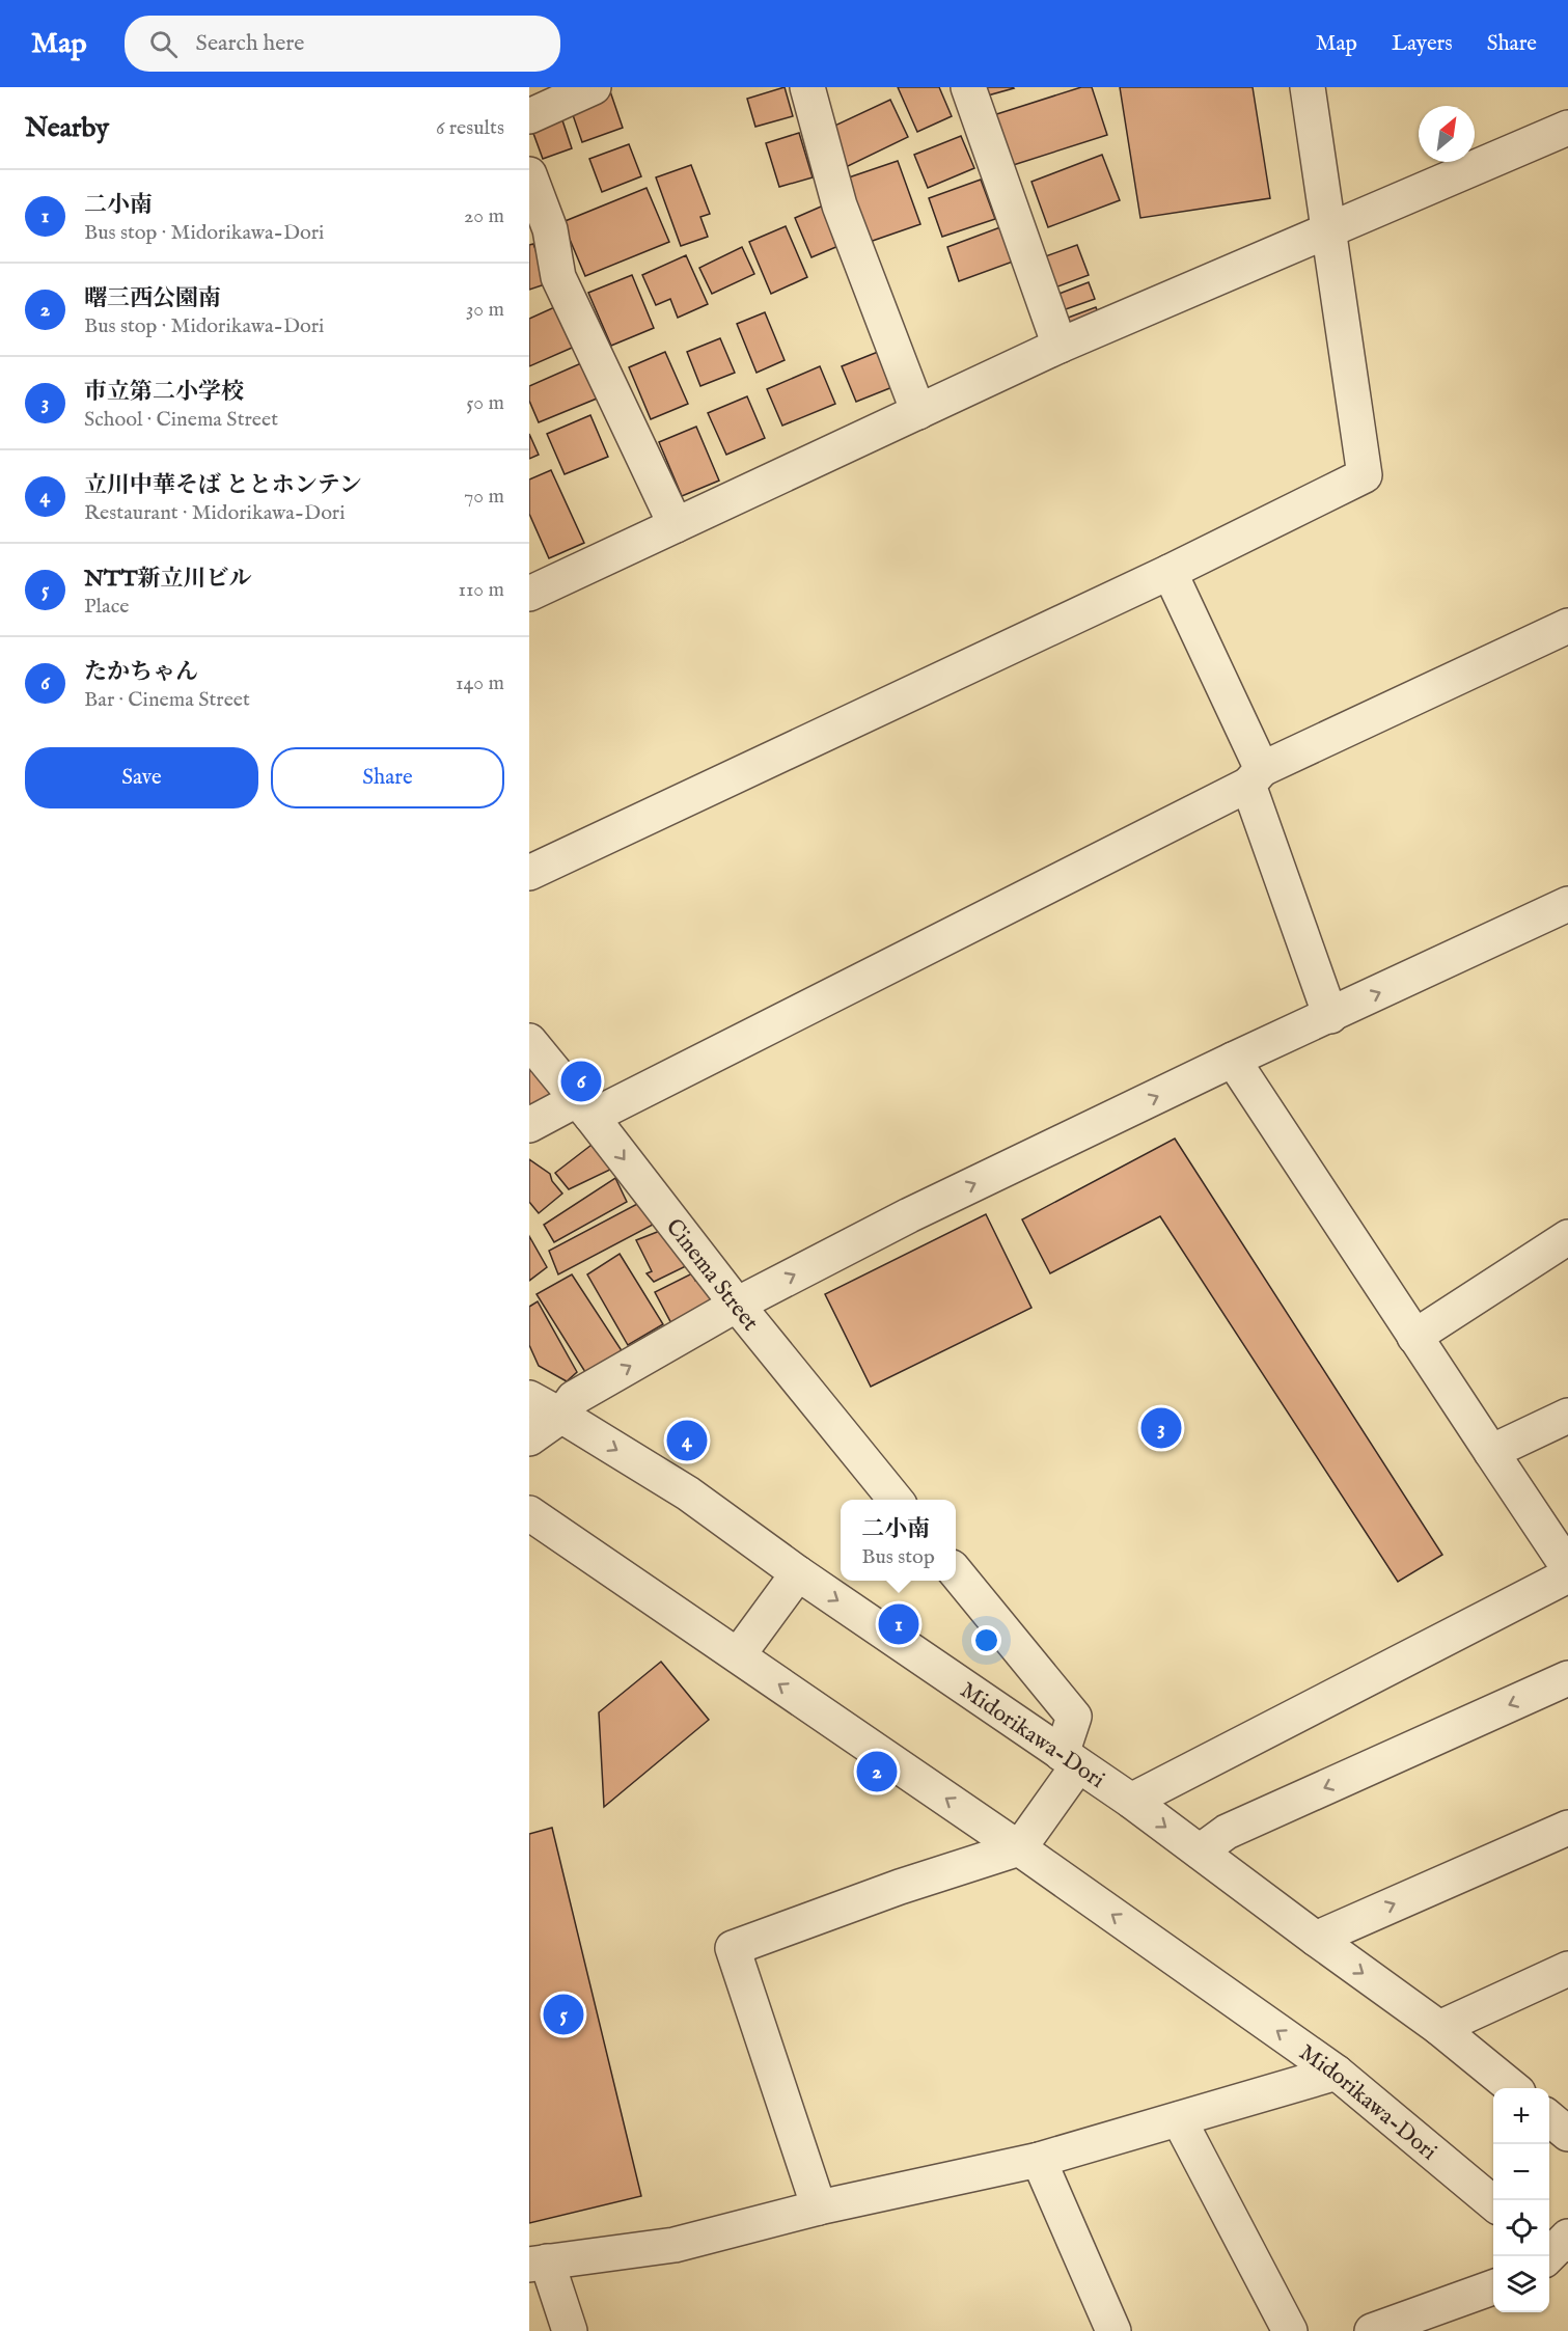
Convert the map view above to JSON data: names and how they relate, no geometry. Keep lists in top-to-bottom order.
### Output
{
  "streets": {
    "street": ["Cinema Street", "Midorikawa-Dori"]
  },
  "one_way": ["Cinema Street"],
  "north": "top right",
  "page": {
    "header": "Map",
    "search": "Search here",
    "nav": ["Map", "Layers", "Share"],
    "heading": ["Nearby", "6 results"],
    "list": [
      {
        "mark": "1",
        "name": "二小南",
        "note": "Bus stop · Midorikawa-Dori",
        "value": "20 m"
      },
      {
        "mark": "2",
        "name": "曙三西公園南",
        "note": "Bus stop · Midorikawa-Dori",
        "value": "30 m"
      },
      {
        "mark": "3",
        "name": "市立第二小学校",
        "note": "School · Cinema Street",
        "value": "50 m"
      },
      {
        "mark": "4",
        "name": "立川中華そば ととホンテン",
        "note": "Restaurant · Midorikawa-Dori",
        "value": "70 m"
      },
      {
        "mark": "5",
        "name": "NTT新立川ビル",
        "note": "Place",
        "value": "110 m"
      },
      {
        "mark": "6",
        "name": "たかちゃん",
        "note": "Bar · Cinema Street",
        "value": "140 m"
      }
    ],
    "buttons": ["Save", "Share"],
    "pins": [
      "6",
      "3",
      "4",
      "1",
      "2",
      "5"
    ],
    "popup": ["二小南", "Bus stop"],
    "map_buttons": ["+", "−"]
  }
}
